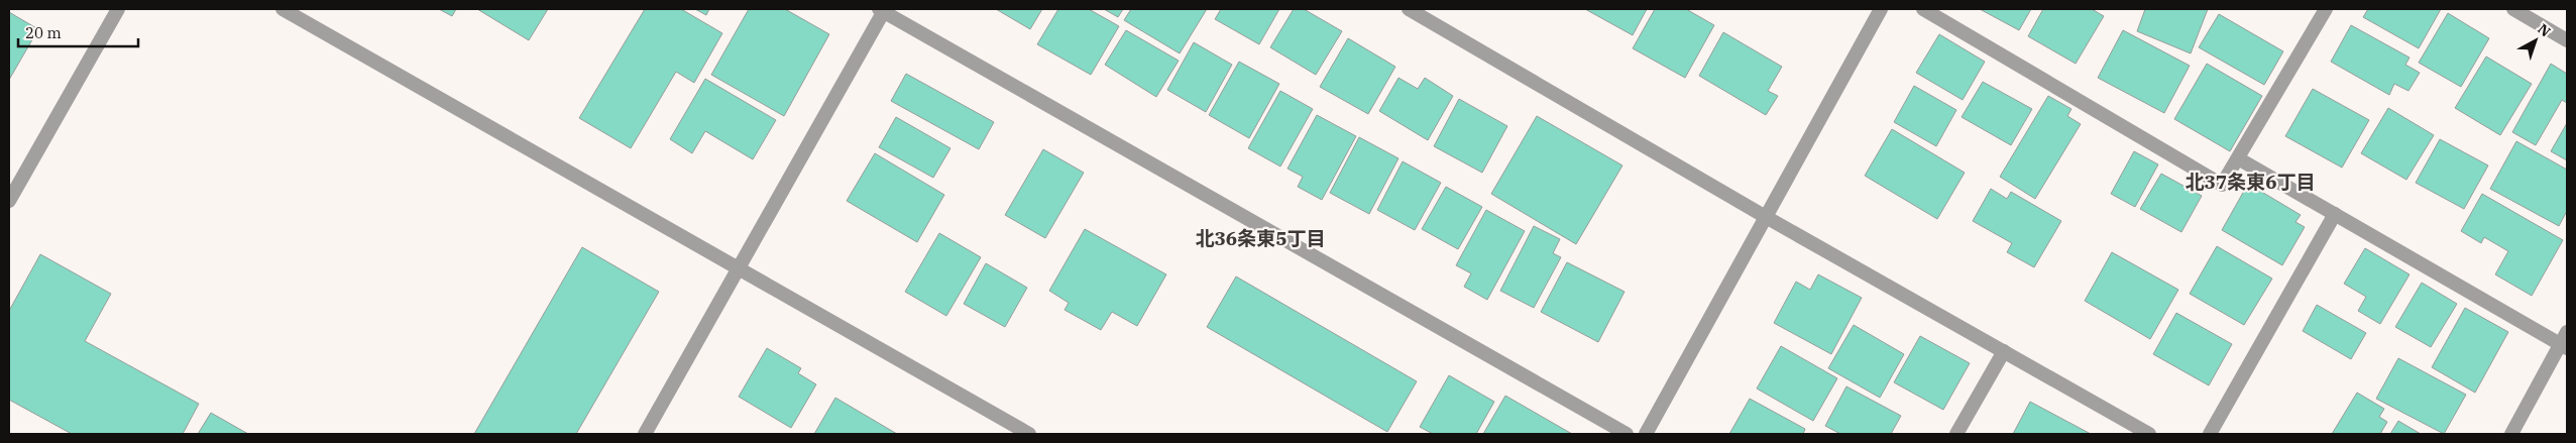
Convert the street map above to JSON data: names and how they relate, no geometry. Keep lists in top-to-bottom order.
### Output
{
  "districts": ["北37条東6丁目", "北36条東5丁目"],
  "scale_bar": "20 m",
  "north": "top right"
}
